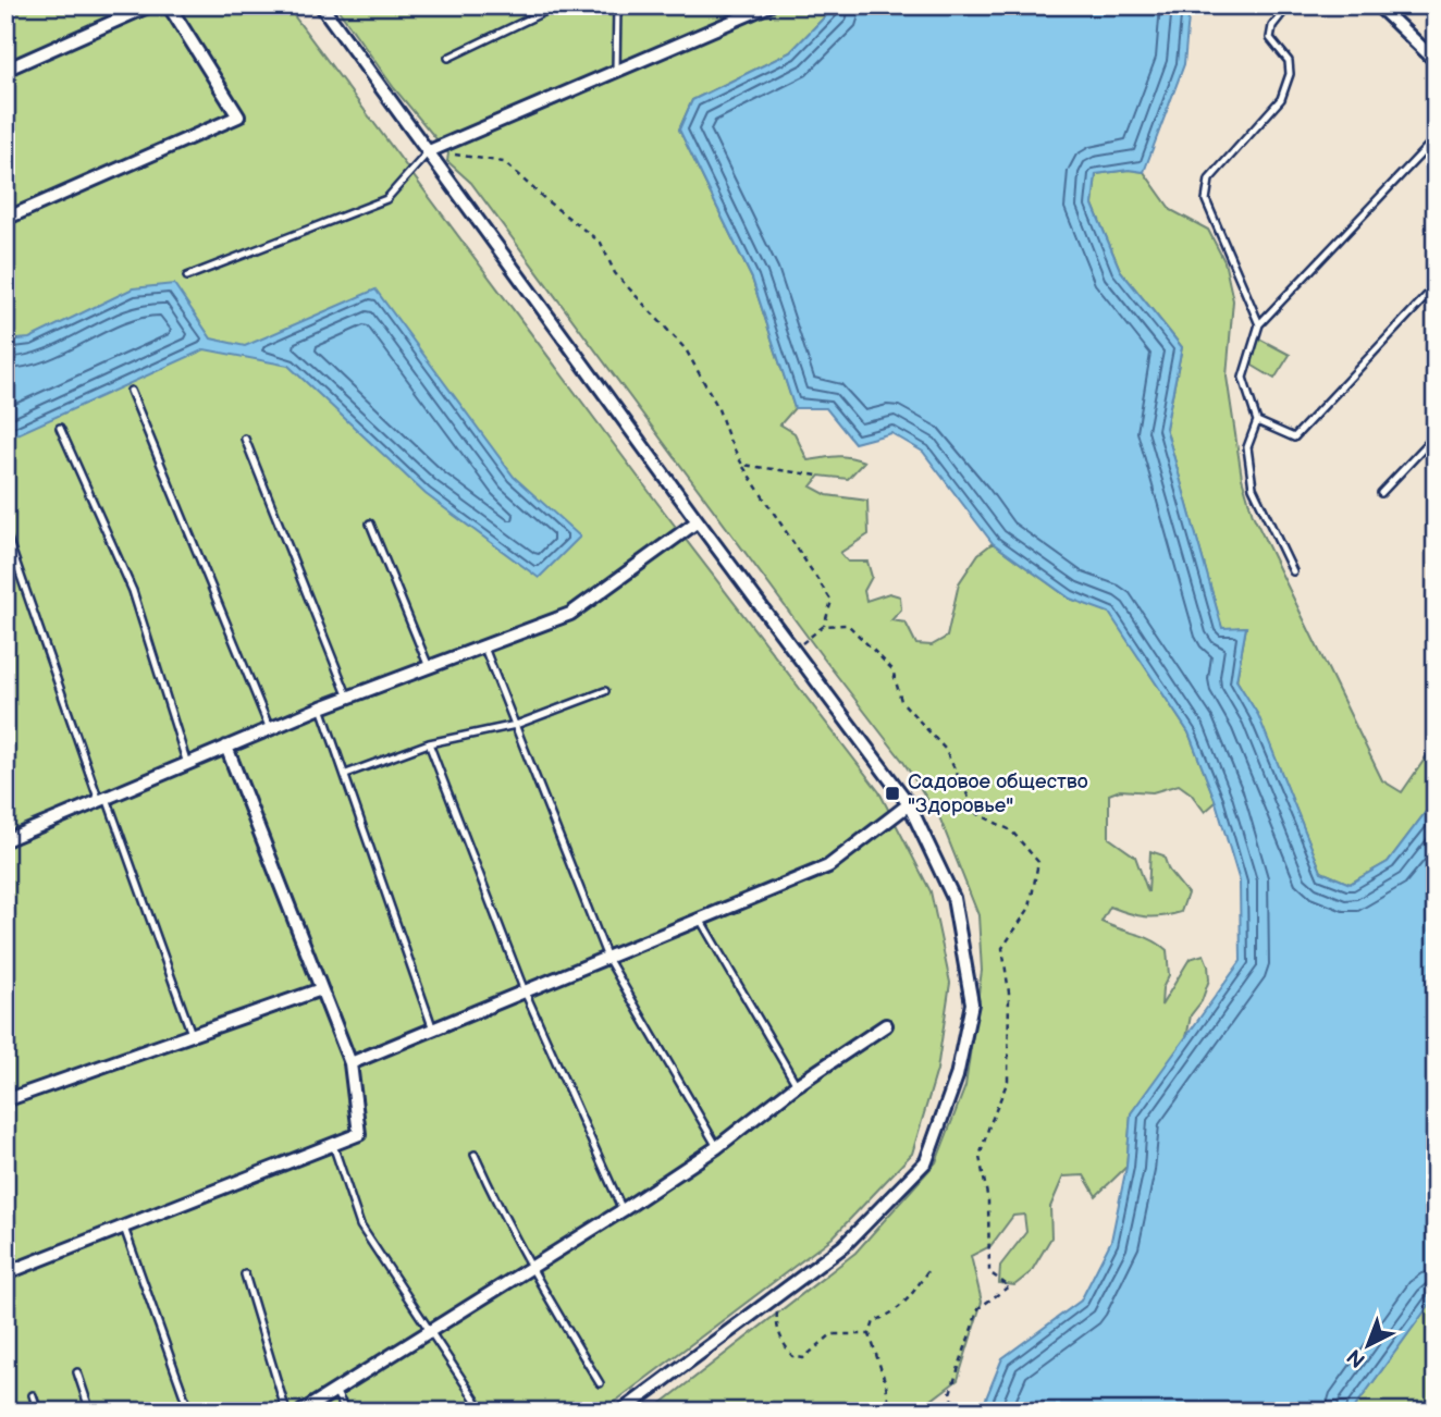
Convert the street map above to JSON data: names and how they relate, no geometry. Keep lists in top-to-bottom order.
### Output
{
  "places": {
    "transit": ["Садовое общество \"Здоровье\""]
  },
  "north": "bottom left"
}
